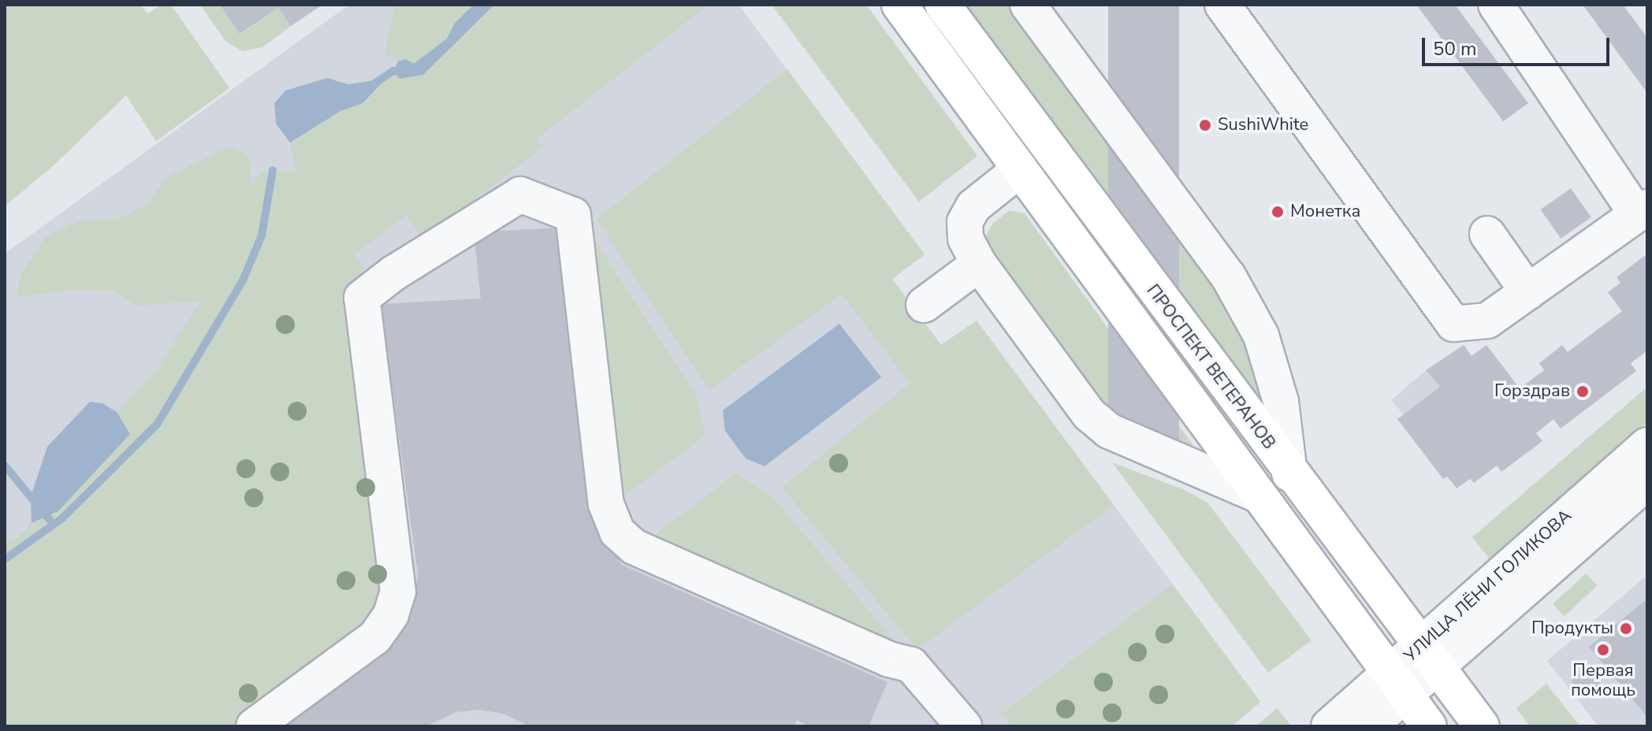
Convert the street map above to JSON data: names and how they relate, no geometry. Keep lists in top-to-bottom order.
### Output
{
  "streets": {
    "main road": ["ПРОСПЕКТ ВЕТЕРАНОВ"],
    "street": ["УЛИЦА ЛЁНИ ГОЛИКОВА"]
  },
  "crossings": [
    ["ПРОСПЕКТ ВЕТЕРАНОВ", "УЛИЦА ЛЁНИ ГОЛИКОВА"]
  ],
  "places": [
    "SushiWhite",
    "Монетка",
    "Горздрав",
    "Продукты",
    "Первая помощь"
  ],
  "scale_bar": "50 m"
}
